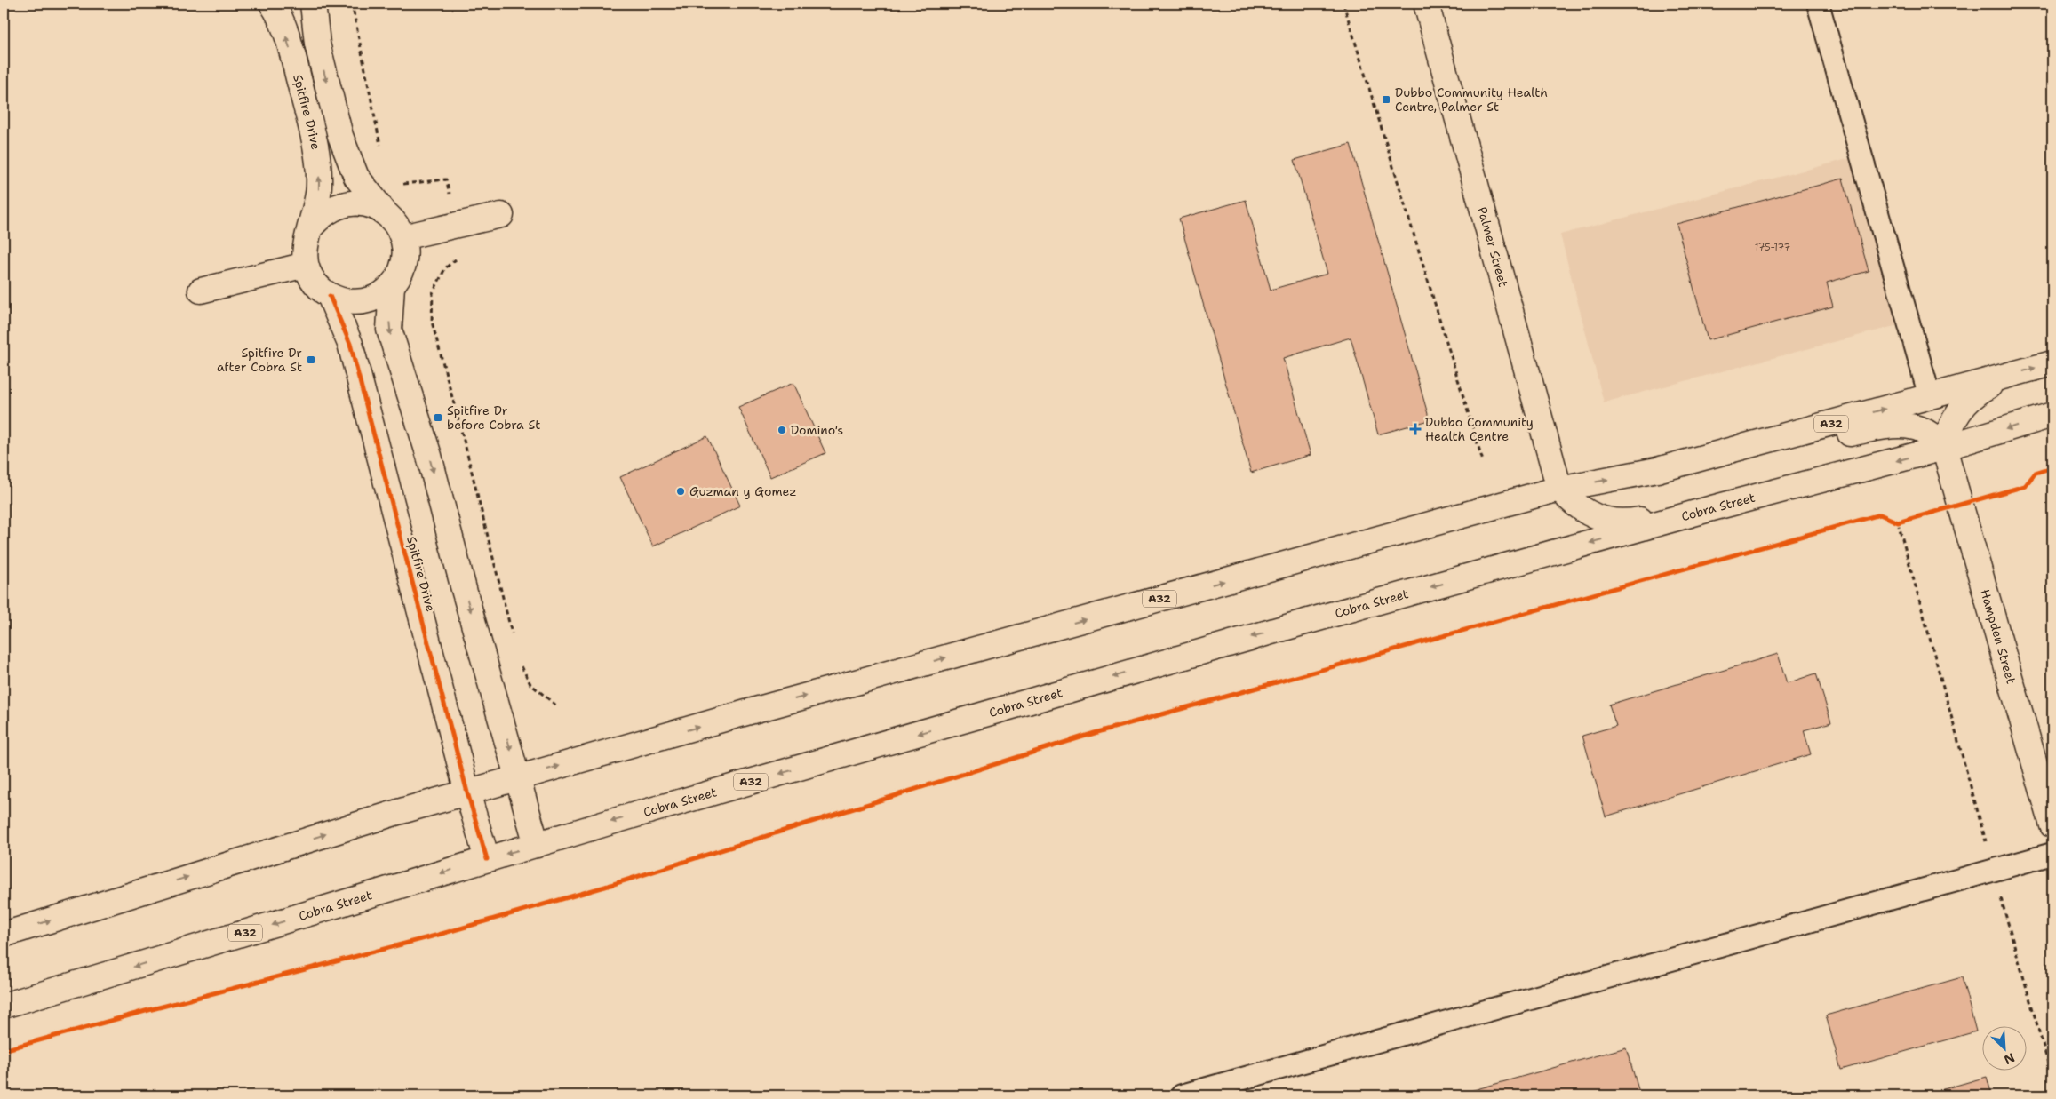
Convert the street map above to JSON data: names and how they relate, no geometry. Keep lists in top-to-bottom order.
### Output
{
  "streets": {
    "main road": [
      "Spitfire Drive",
      "Palmer Street",
      "A32",
      "Cobra Street",
      "Hampden Street"
    ]
  },
  "crossings": [
    ["Spitfire Drive", "A32"],
    ["Spitfire Drive", "Cobra Street"],
    ["Palmer Street", "A32"],
    ["Cobra Street", "Hampden Street"]
  ],
  "places": {
    "transit": ["Dubbo Community Health Centre, Palmer St", "Spitfire Dr after Cobra St", "Spitfire Dr before Cobra St"],
    "health": ["Dubbo Community Health Centre"],
    "other": ["Domino's", "Guzman y Gomez"]
  },
  "house_numbers": ["175-177"],
  "north": "bottom right"
}
